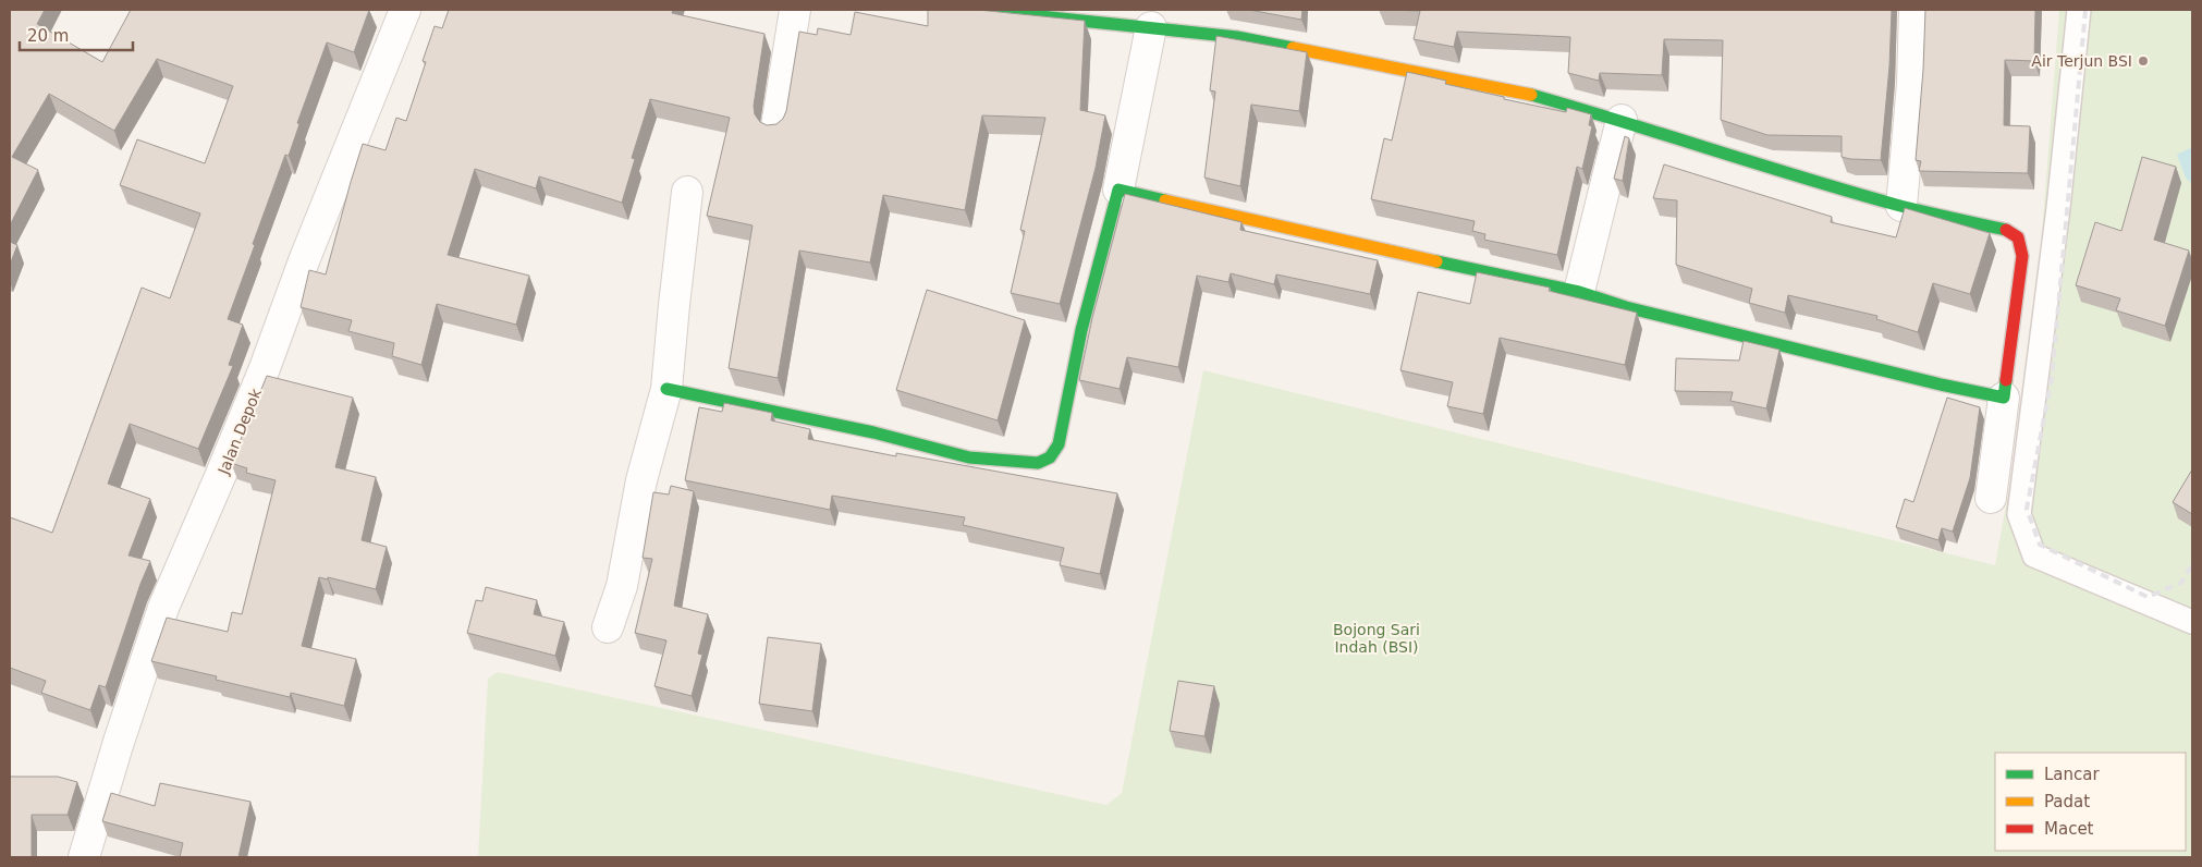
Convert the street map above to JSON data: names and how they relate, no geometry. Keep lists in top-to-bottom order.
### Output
{
  "streets": {
    "street": ["Jalan Depok"]
  },
  "parks": ["Bojong Sari Indah (BSI)"],
  "places": ["Air Terjun BSI"],
  "legend": ["Lancar", "Padat", "Macet"],
  "scale_bar": "20 m"
}
